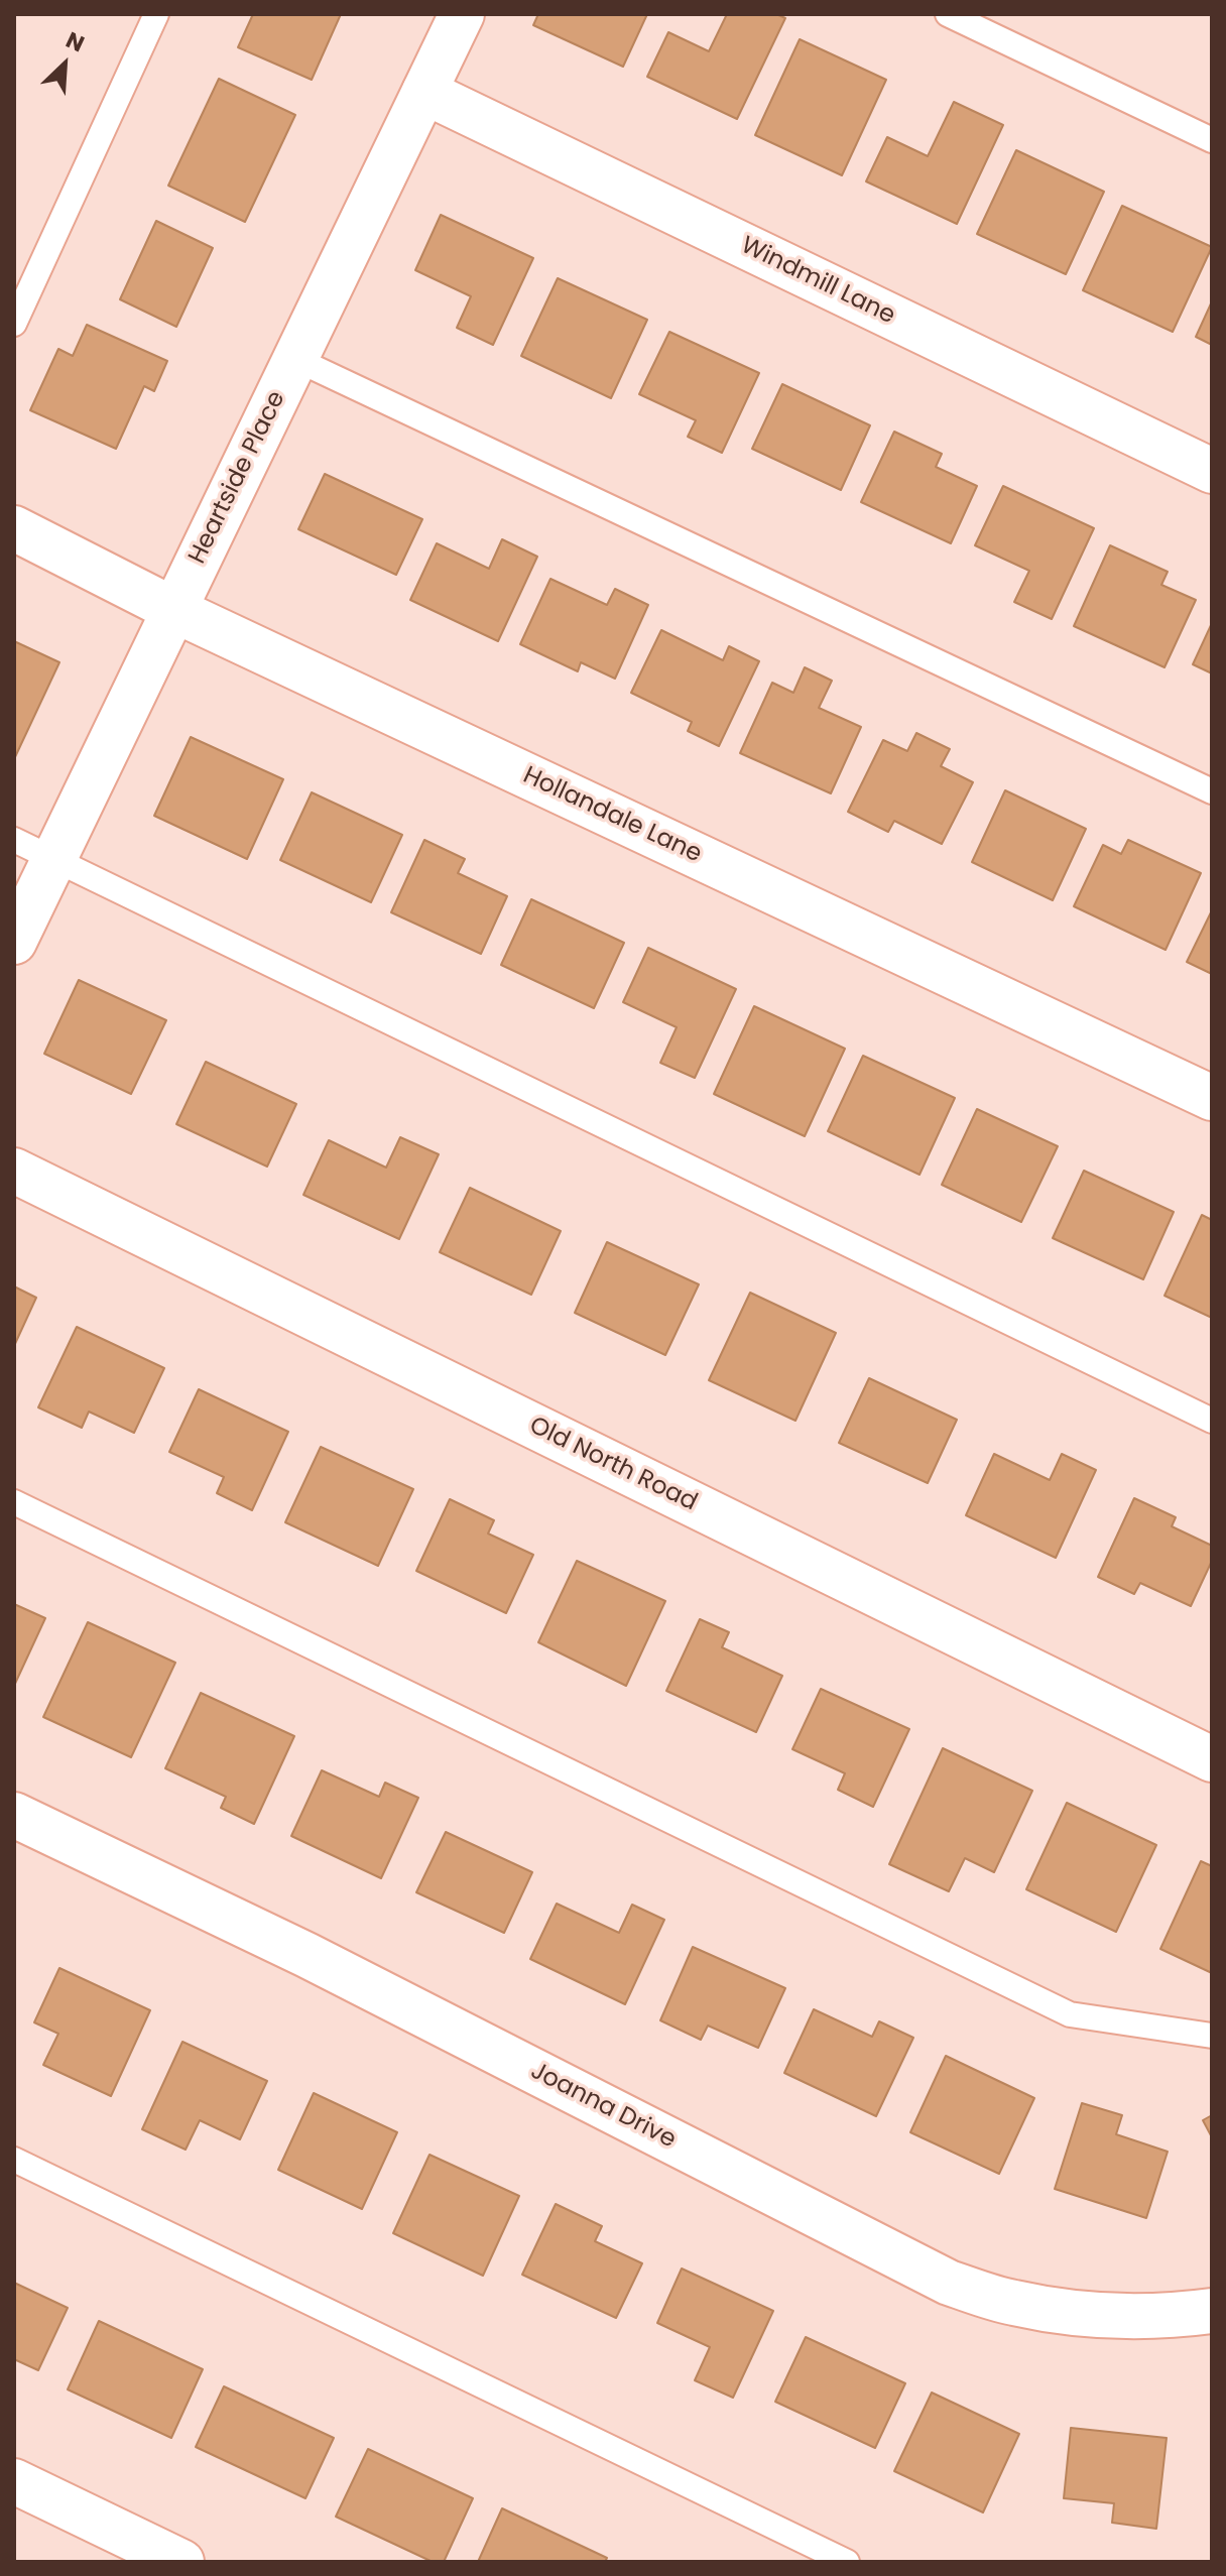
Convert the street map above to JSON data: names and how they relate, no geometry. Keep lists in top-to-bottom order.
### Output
{
  "streets": {
    "street": [
      "Windmill Lane",
      "Heartside Place",
      "Hollandale Lane",
      "Old North Road",
      "Joanna Drive"
    ]
  },
  "crossings": [
    ["Windmill Lane", "Heartside Place"],
    ["Heartside Place", "Hollandale Lane"]
  ],
  "north": "top right"
}
